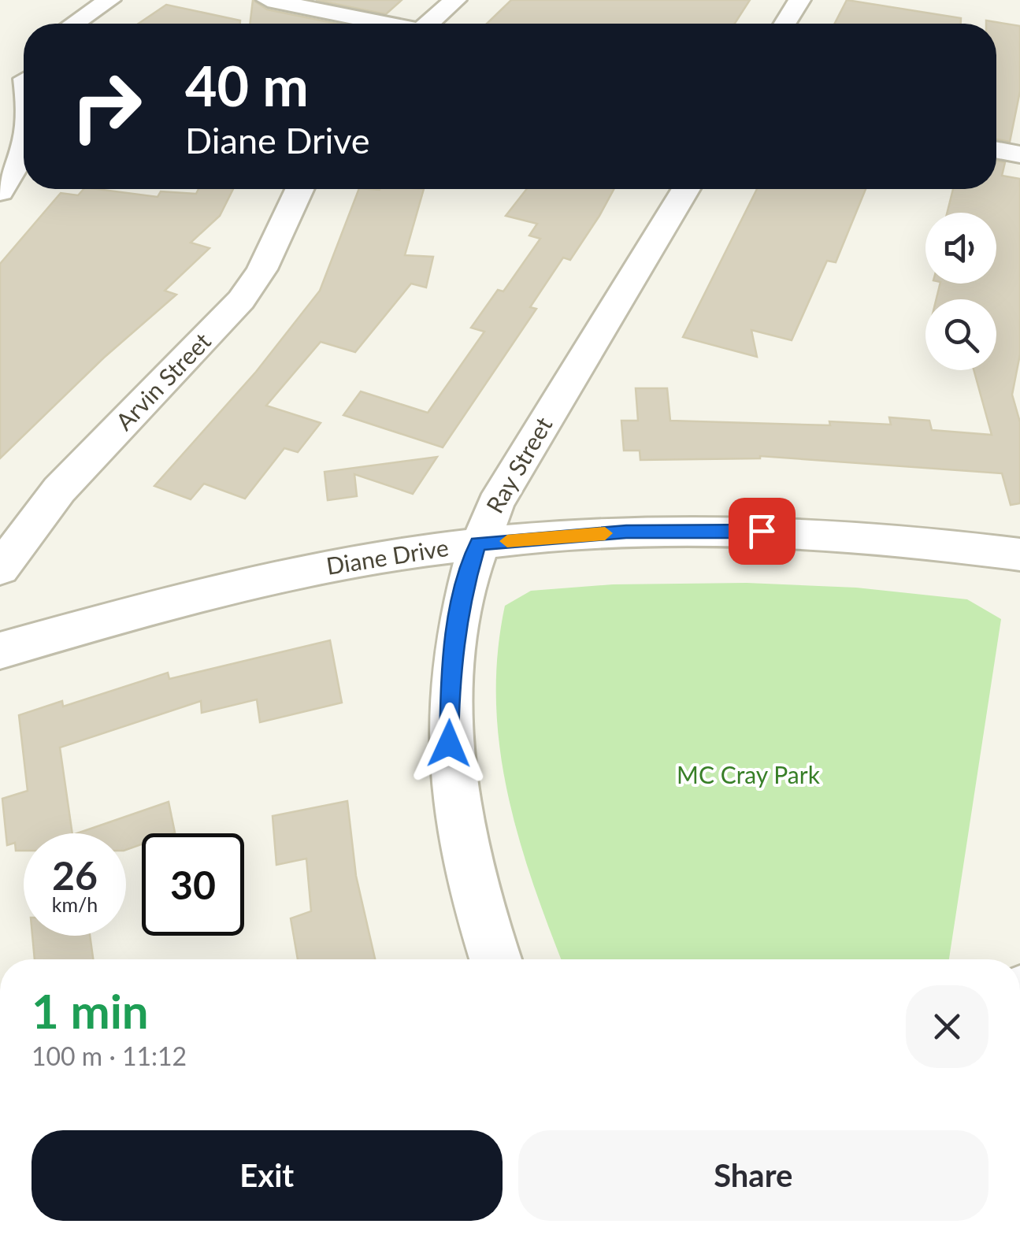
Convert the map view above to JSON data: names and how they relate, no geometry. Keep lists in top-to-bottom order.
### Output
{
  "streets": {
    "street": ["Arvin Street", "Ray Street", "Diane Drive"]
  },
  "crossings": [
    ["Ray Street", "Diane Drive"]
  ],
  "parks": ["MC Cray Park"],
  "page": {
    "turn": ["40 m", "Diane Drive"],
    "speed": "26 km/h",
    "limit": "30",
    "heading": ["1 min", "100 m · 11:12"],
    "buttons": ["Exit", "Share"]
  }
}
